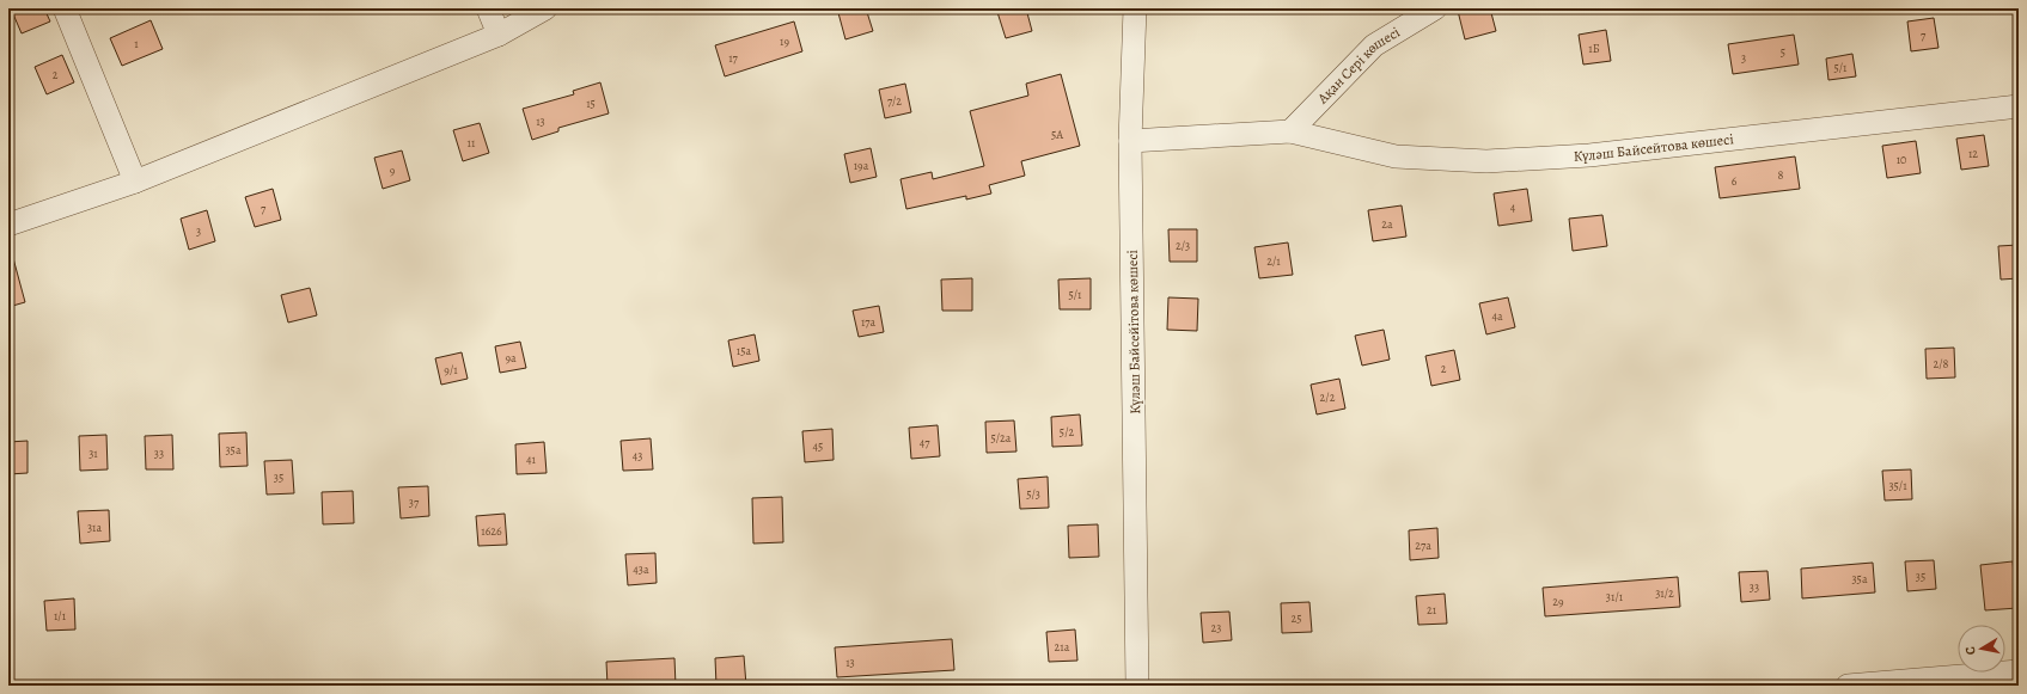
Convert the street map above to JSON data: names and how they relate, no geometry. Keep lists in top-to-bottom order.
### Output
{
  "streets": {
    "street": ["Ақан Сері көшесі", "Күләш Байсейтова көшесі", "Күләш Байсейітова көшесі"]
  },
  "crossings": [
    ["Ақан Сері көшесі", "Күләш Байсейтова көшесі"]
  ],
  "house_numbers": [
    "7",
    "19",
    "1",
    "1Б",
    "5",
    "17",
    "3",
    "5/1",
    "2",
    "7/2",
    "15",
    "13",
    "5А",
    "11",
    "12",
    "10",
    "19а",
    "9",
    "8",
    "6",
    "4",
    "7",
    "2а",
    "3",
    "2/3",
    "2/1",
    "5/1",
    "4а",
    "17а",
    "15а",
    "9а",
    "2/8",
    "2",
    "9/1",
    "2/2",
    "5/2",
    "5/2а",
    "47",
    "45",
    "35а",
    "31",
    "33",
    "43",
    "41",
    "35",
    "35/1",
    "5/3",
    "37",
    "31а",
    "1626",
    "27а",
    "43а",
    "35",
    "35а",
    "33",
    "31/2",
    "31/1",
    "29",
    "21",
    "1/1",
    "25",
    "23",
    "21а",
    "13"
  ],
  "north": "left"
}
